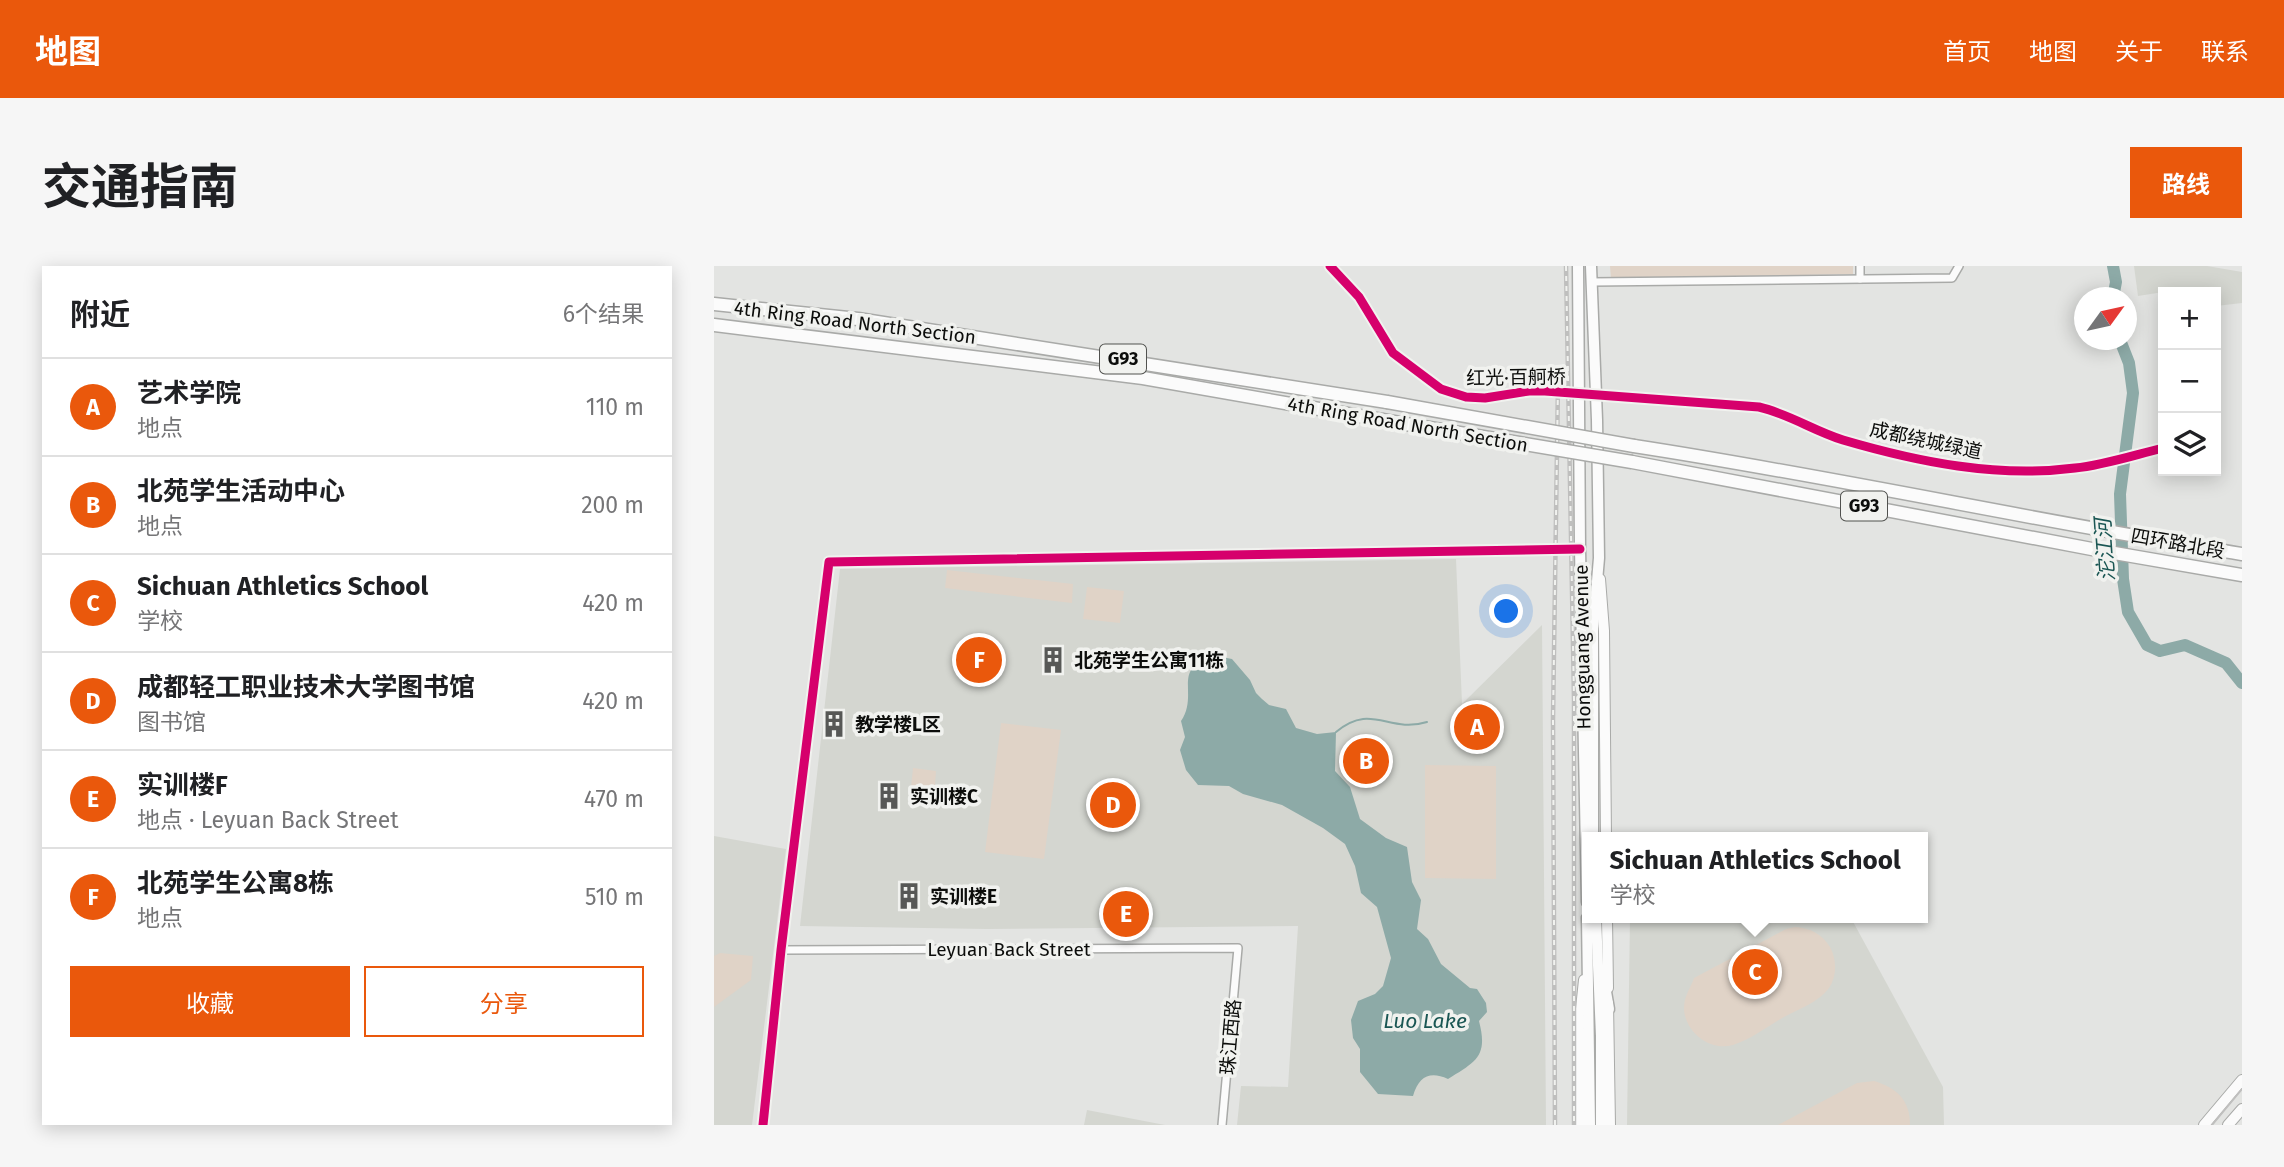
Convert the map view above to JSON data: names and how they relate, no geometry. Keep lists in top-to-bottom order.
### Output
{
  "streets": {
    "highway": [
      "4th Ring Road North Section",
      "G93",
      "四环路北段",
      "Hongguang Avenue"
    ],
    "street": ["Leyuan Back Street", "珠江西路"],
    "cycle path": ["红光·百舸桥"]
  },
  "crossings": [
    ["4th Ring Road North Section", "四环路北段"],
    ["Leyuan Back Street", "珠江西路"]
  ],
  "water": ["沱江河", "Luo Lake"],
  "places": {
    "building": [
      "北苑学生公寓11栋",
      "教学楼L区",
      "实训楼C",
      "实训楼E"
    ]
  },
  "north": "top right",
  "page": {
    "header": "地图",
    "nav": [
      "首页",
      "地图",
      "关于",
      "联系"
    ],
    "title": "交通指南",
    "buttons": [
      "路线",
      ["收藏", "分享"]
    ],
    "heading": ["附近", "6个结果"],
    "map_buttons": ["+", "−"],
    "list": [
      {
        "mark": "A",
        "name": "艺术学院",
        "note": "地点",
        "value": "110 m"
      },
      {
        "mark": "B",
        "name": "北苑学生活动中心",
        "note": "地点",
        "value": "200 m"
      },
      {
        "mark": "C",
        "name": "Sichuan Athletics School",
        "note": "学校",
        "value": "420 m"
      },
      {
        "mark": "D",
        "name": "成都轻工职业技术大学图书馆",
        "note": "图书馆",
        "value": "420 m"
      },
      {
        "mark": "E",
        "name": "实训楼F",
        "note": "地点 · Leyuan Back Street",
        "value": "470 m"
      },
      {
        "mark": "F",
        "name": "北苑学生公寓8栋",
        "note": "地点",
        "value": "510 m"
      }
    ],
    "pins": [
      "F",
      "A",
      "B",
      "D",
      "E",
      "C"
    ],
    "popup": ["Sichuan Athletics School", "学校"]
  }
}
